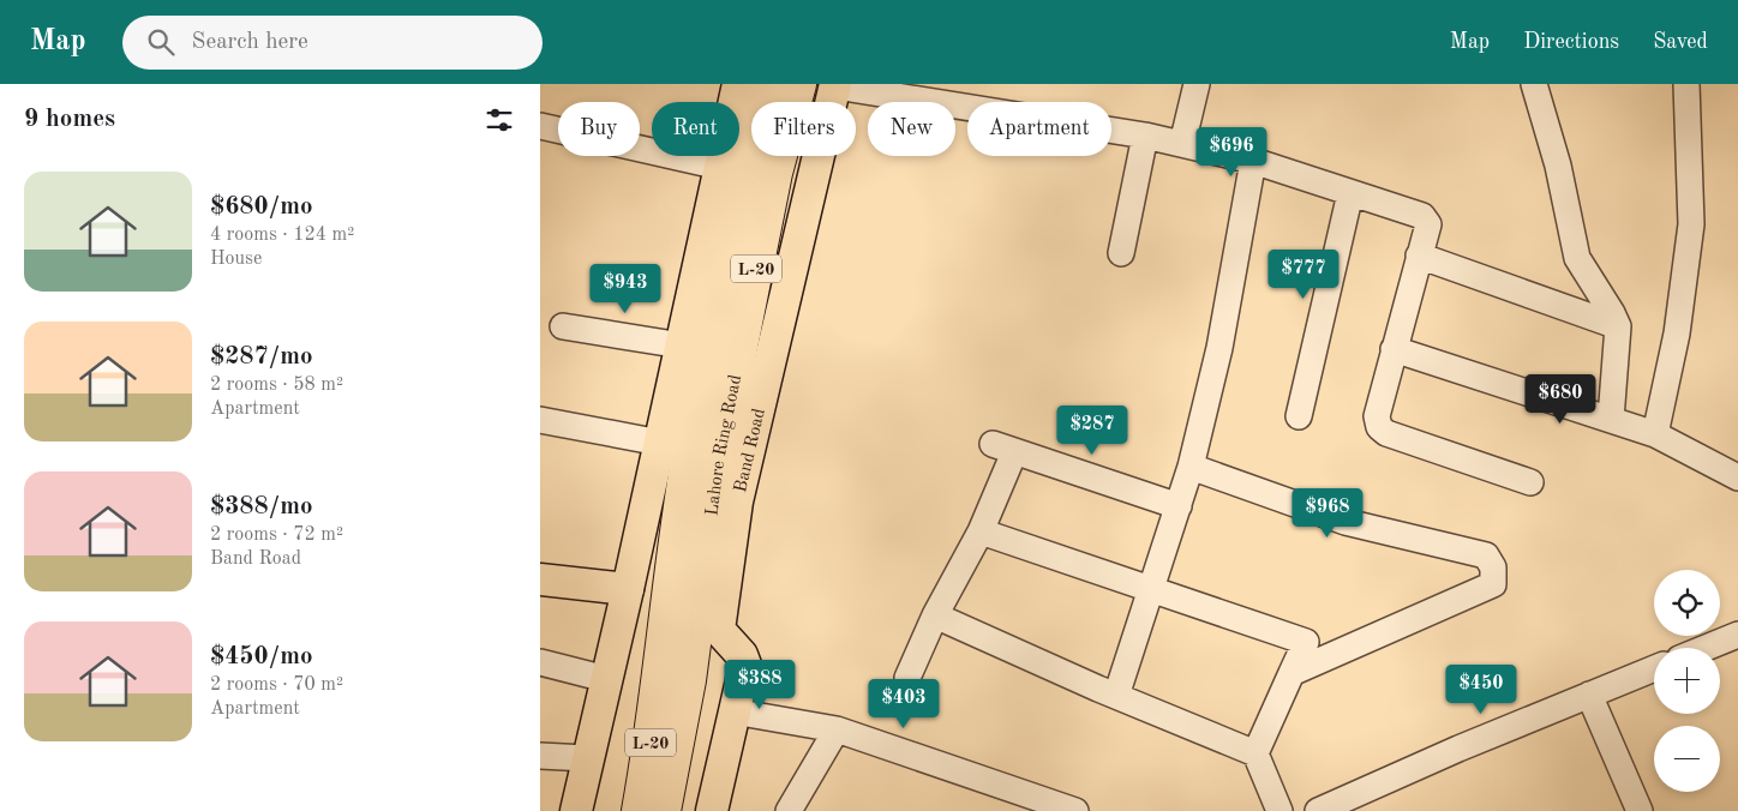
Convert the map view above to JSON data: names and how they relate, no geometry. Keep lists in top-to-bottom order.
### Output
{
  "streets": {
    "highway": ["L-20", "Lahore Ring Road"],
    "main road": ["Band Road"]
  },
  "page": {
    "header": "Map",
    "search": "Search here",
    "nav": ["Map", "Directions", "Saved"],
    "heading": "9 homes",
    "chip": [
      "Buy",
      "Rent",
      "Filters",
      "New",
      "Apartment"
    ],
    "price": [
      "$696",
      "$777",
      "$943",
      "$680",
      "$287",
      "$968",
      "$388",
      "$450",
      "$403"
    ],
    "list": [
      {
        "name": "$680/mo",
        "note": "4 rooms · 124 m² · House"
      },
      {
        "name": "$287/mo",
        "note": "2 rooms · 58 m² · Apartment"
      },
      {
        "name": "$388/mo",
        "note": "2 rooms · 72 m² · Band Road"
      },
      {
        "name": "$450/mo",
        "note": "2 rooms · 70 m² · Apartment"
      }
    ],
    "map_buttons": ["+", "−"]
  }
}
